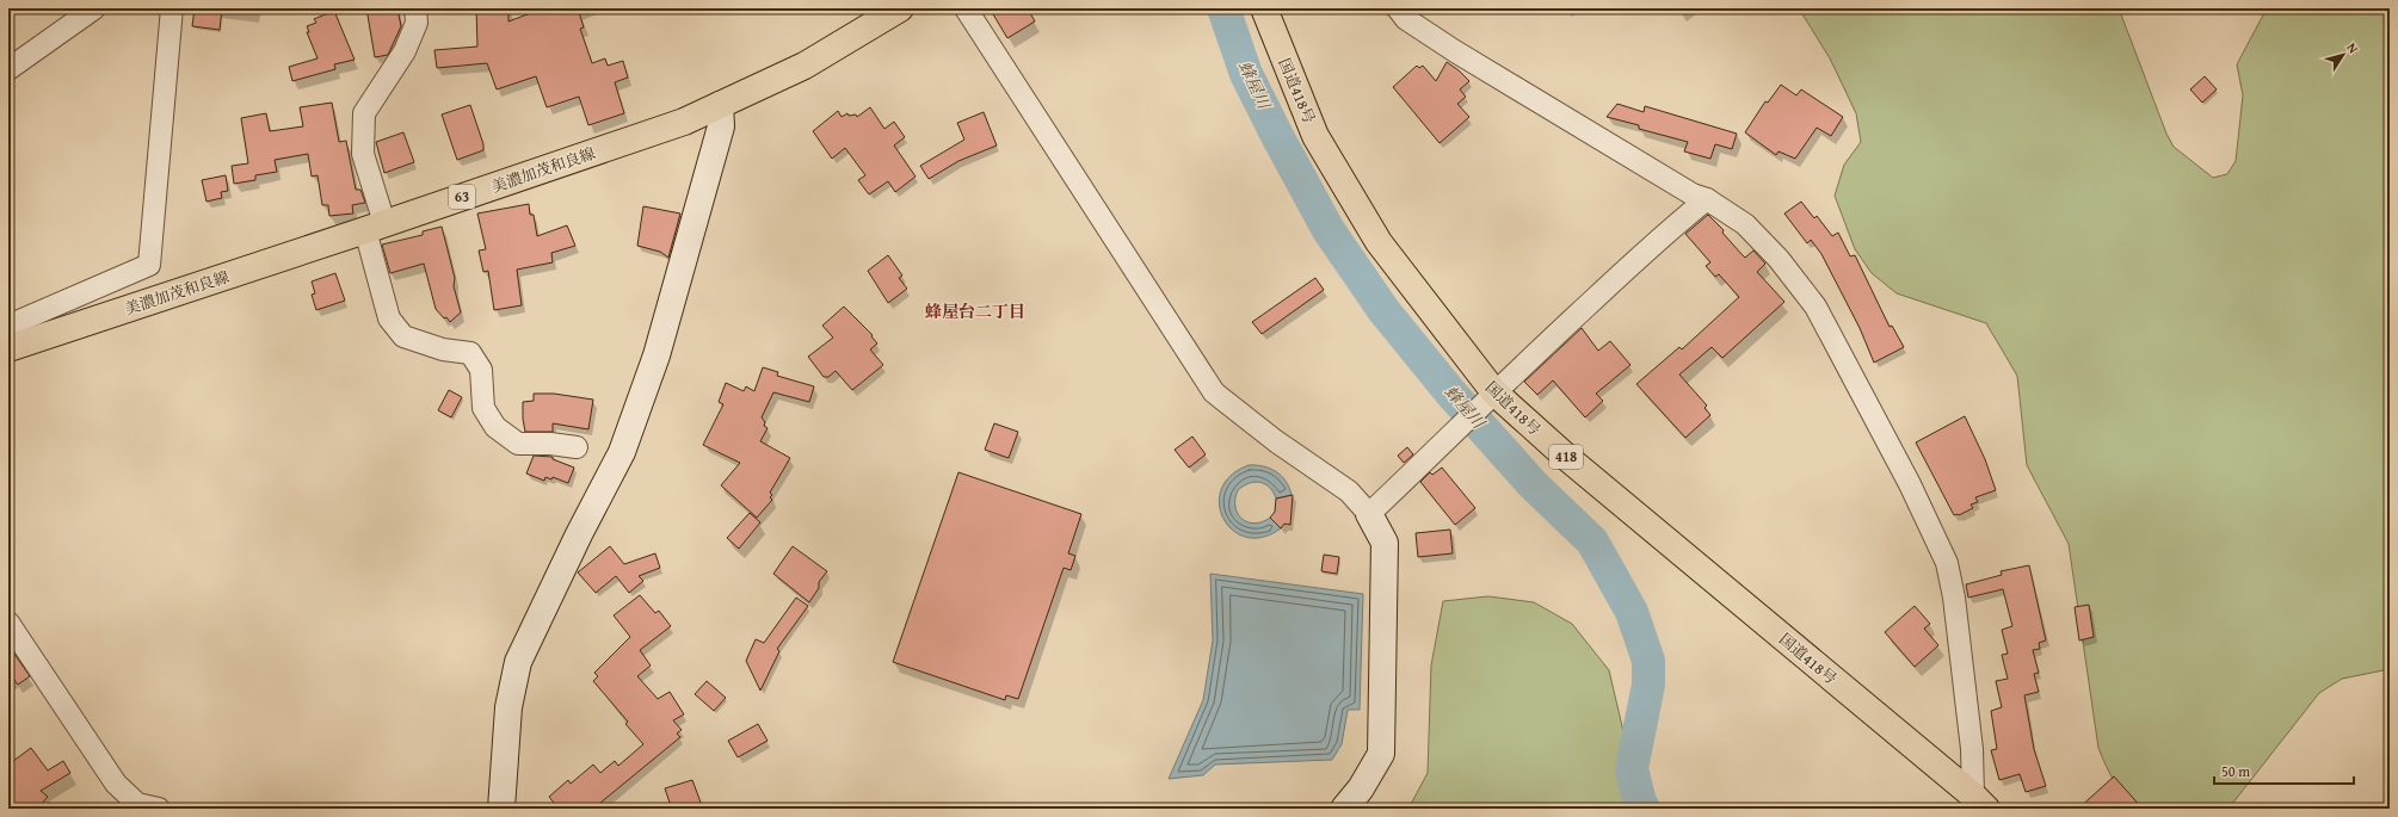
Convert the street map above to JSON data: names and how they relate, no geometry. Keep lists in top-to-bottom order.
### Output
{
  "streets": {
    "main road": [
      "国道418号",
      "美濃加茂和良線",
      "63",
      "418"
    ]
  },
  "districts": ["蜂屋台二丁目"],
  "water": ["蜂屋川"],
  "scale_bar": "50 m",
  "north": "top right"
}
